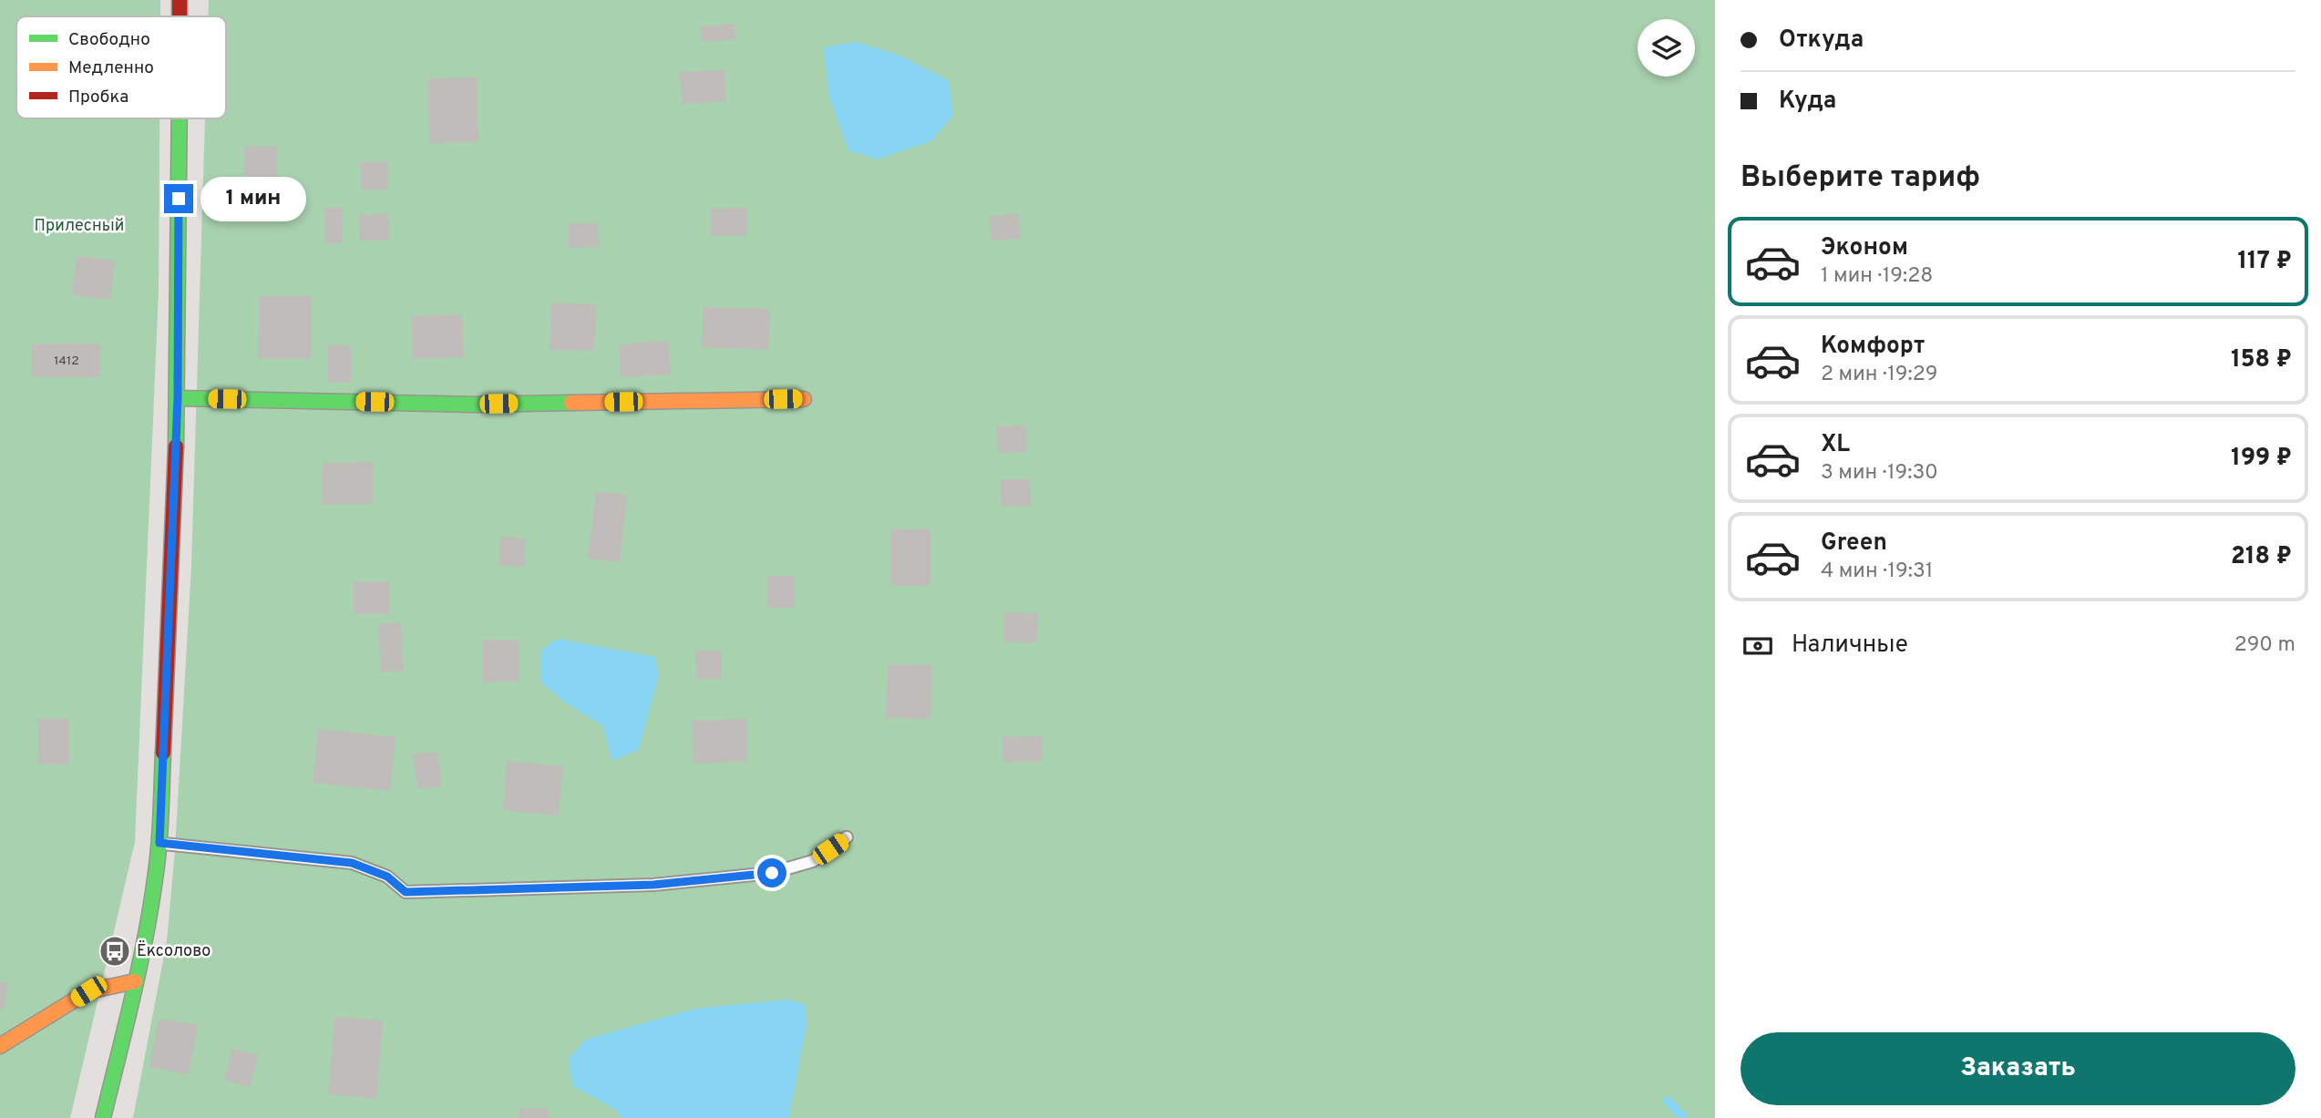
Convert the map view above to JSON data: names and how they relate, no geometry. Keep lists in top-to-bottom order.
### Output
{
  "parks": ["Прилесный"],
  "places": {
    "bus stop": ["Ёксолово"]
  },
  "house_numbers": ["1412"],
  "legend": ["Свободно", "Медленно", "Пробка"],
  "page": {
    "banner": ["Откуда", "Куда"],
    "heading": "Выберите тариф",
    "bubble": "1 мин",
    "list": [
      {
        "name": "Эконом",
        "note": "1 мин · 19:28",
        "value": "117 ₽"
      },
      {
        "name": "Комфорт",
        "note": "2 мин · 19:29",
        "value": "158 ₽"
      },
      {
        "name": "XL",
        "note": "3 мин · 19:30",
        "value": "199 ₽"
      },
      {
        "name": "Green",
        "note": "4 мин · 19:31",
        "value": "218 ₽"
      }
    ],
    "pay": ["Наличные", "290 m"],
    "buttons": "Заказать"
  }
}
